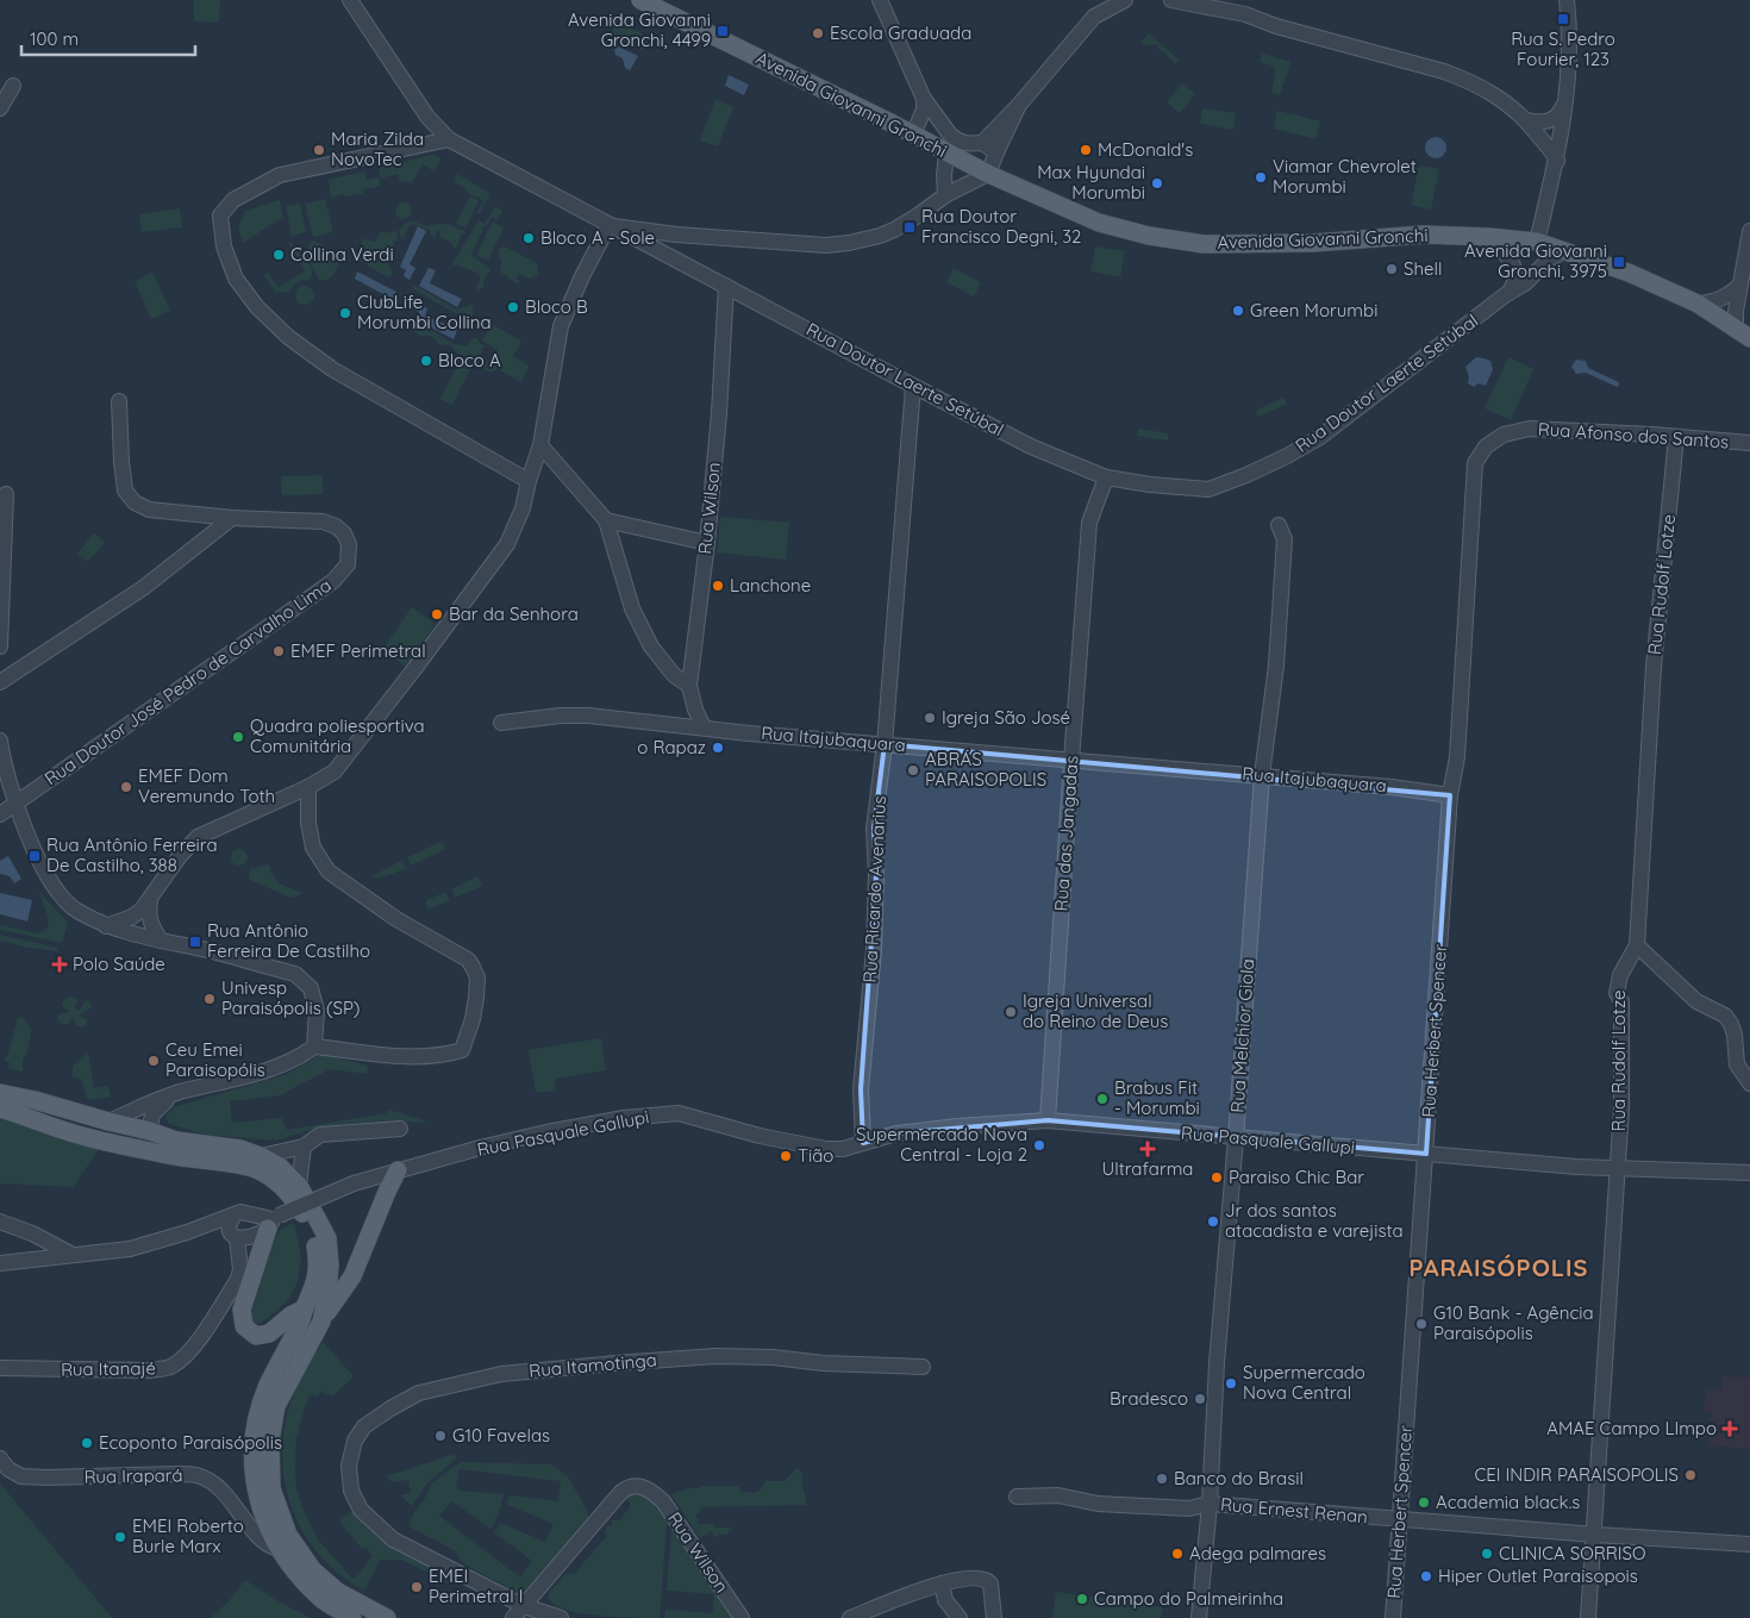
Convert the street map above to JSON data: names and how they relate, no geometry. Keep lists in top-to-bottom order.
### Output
{
  "streets": {
    "main road": ["Avenida Giovanni Gronchi"],
    "street": [
      "Rua Doutor Laerte Setúbal",
      "Rua Afonso dos Santos",
      "Rua Wilson",
      "Rua Rudolf Lotze",
      "Rua Doutor José Pedro de Carvalho Lima",
      "Rua Itajubaquara",
      "Rua das Jangadas",
      "Rua Ricardo Avenarius",
      "Rua Herbert Spencer",
      "Rua Melchior Giola",
      "Rua Pasquale Gallupi",
      "Rua Itamotinga",
      "Rua Itanajé",
      "Rua Irapará",
      "Rua Ernest Renan"
    ]
  },
  "crossings": [
    ["Avenida Giovanni Gronchi", "Rua Doutor Laerte Setúbal"],
    ["Rua Doutor Laerte Setúbal", "Rua Wilson"],
    ["Rua Doutor Laerte Setúbal", "Rua das Jangadas"],
    ["Rua Doutor Laerte Setúbal", "Rua Ricardo Avenarius"],
    ["Rua Afonso dos Santos", "Rua Rudolf Lotze"],
    ["Rua Afonso dos Santos", "Rua Herbert Spencer"],
    ["Rua Wilson", "Rua Itajubaquara"],
    ["Rua Wilson", "Rua Itamotinga"],
    ["Rua Rudolf Lotze", "Rua Pasquale Gallupi"],
    ["Rua Rudolf Lotze", "Rua Ernest Renan"],
    ["Rua Itajubaquara", "Rua das Jangadas"],
    ["Rua Itajubaquara", "Rua Ricardo Avenarius"],
    ["Rua Itajubaquara", "Rua Herbert Spencer"],
    ["Rua Itajubaquara", "Rua Melchior Giola"],
    ["Rua das Jangadas", "Rua Pasquale Gallupi"],
    ["Rua Ricardo Avenarius", "Rua Pasquale Gallupi"],
    ["Rua Herbert Spencer", "Rua Pasquale Gallupi"],
    ["Rua Herbert Spencer", "Rua Ernest Renan"],
    ["Rua Melchior Giola", "Rua Pasquale Gallupi"],
    ["Rua Melchior Giola", "Rua Ernest Renan"],
    ["Rua Pasquale Gallupi", "Rua Itanajé"]
  ],
  "districts": ["PARAISÓPOLIS"],
  "places": {
    "transit": [
      "Rua S. Pedro Fourier, 123",
      "Avenida Giovanni Gronchi, 4499",
      "Rua Doutor Francisco Degni, 32",
      "Avenida Giovanni Gronchi, 3975",
      "Rua Antônio Ferreira De Castilho, 388",
      "Rua Antônio Ferreira De Castilho"
    ],
    "other": [
      "Escola Graduada",
      "Maria Zilda NovoTec",
      "McDonald's",
      "Viamar Chevrolet Morumbi",
      "Max Hyundai Morumbi",
      "Bloco A - Sole",
      "Collina Verdi",
      "Shell",
      "Bloco B",
      "Green Morumbi",
      "ClubLife Morumbi Collina",
      "Bloco A",
      "Lanchone",
      "Bar da Senhora",
      "EMEF Perimetral",
      "Igreja São José",
      "Quadra poliesportiva Comunitária",
      "o Rapaz",
      "ABRÁS PARAISOPOLIS",
      "EMEF Dom Veremundo Toth",
      "Univesp Paraisópolis (SP)",
      "Igreja Universal do Reino de Deus",
      "Ceu Emei Paraisopólis",
      "Brabus Fit - Morumbi",
      "Supermercado Nova Central - Loja 2",
      "Tião",
      "Paraiso Chic Bar",
      "Jr dos santos atacadista e varejista",
      "G10 Bank - Agência Paraisópolis",
      "Supermercado Nova Central",
      "Bradesco",
      "G10 Favelas",
      "Ecoponto Paraisópolis",
      "CEI INDIR PARAISOPOLIS",
      "Banco do Brasil",
      "Academia black.s",
      "EMEI Roberto Burle Marx",
      "Adega palmares",
      "CLINICA SORRISO",
      "Hiper Outlet Paraisopois",
      "EMEI Perimetral I",
      "Campo do Palmeirinha"
    ],
    "health": ["Polo Saúde", "Ultrafarma", "AMAE Campo LImpo"]
  },
  "scale_bar": "100 m"
}
